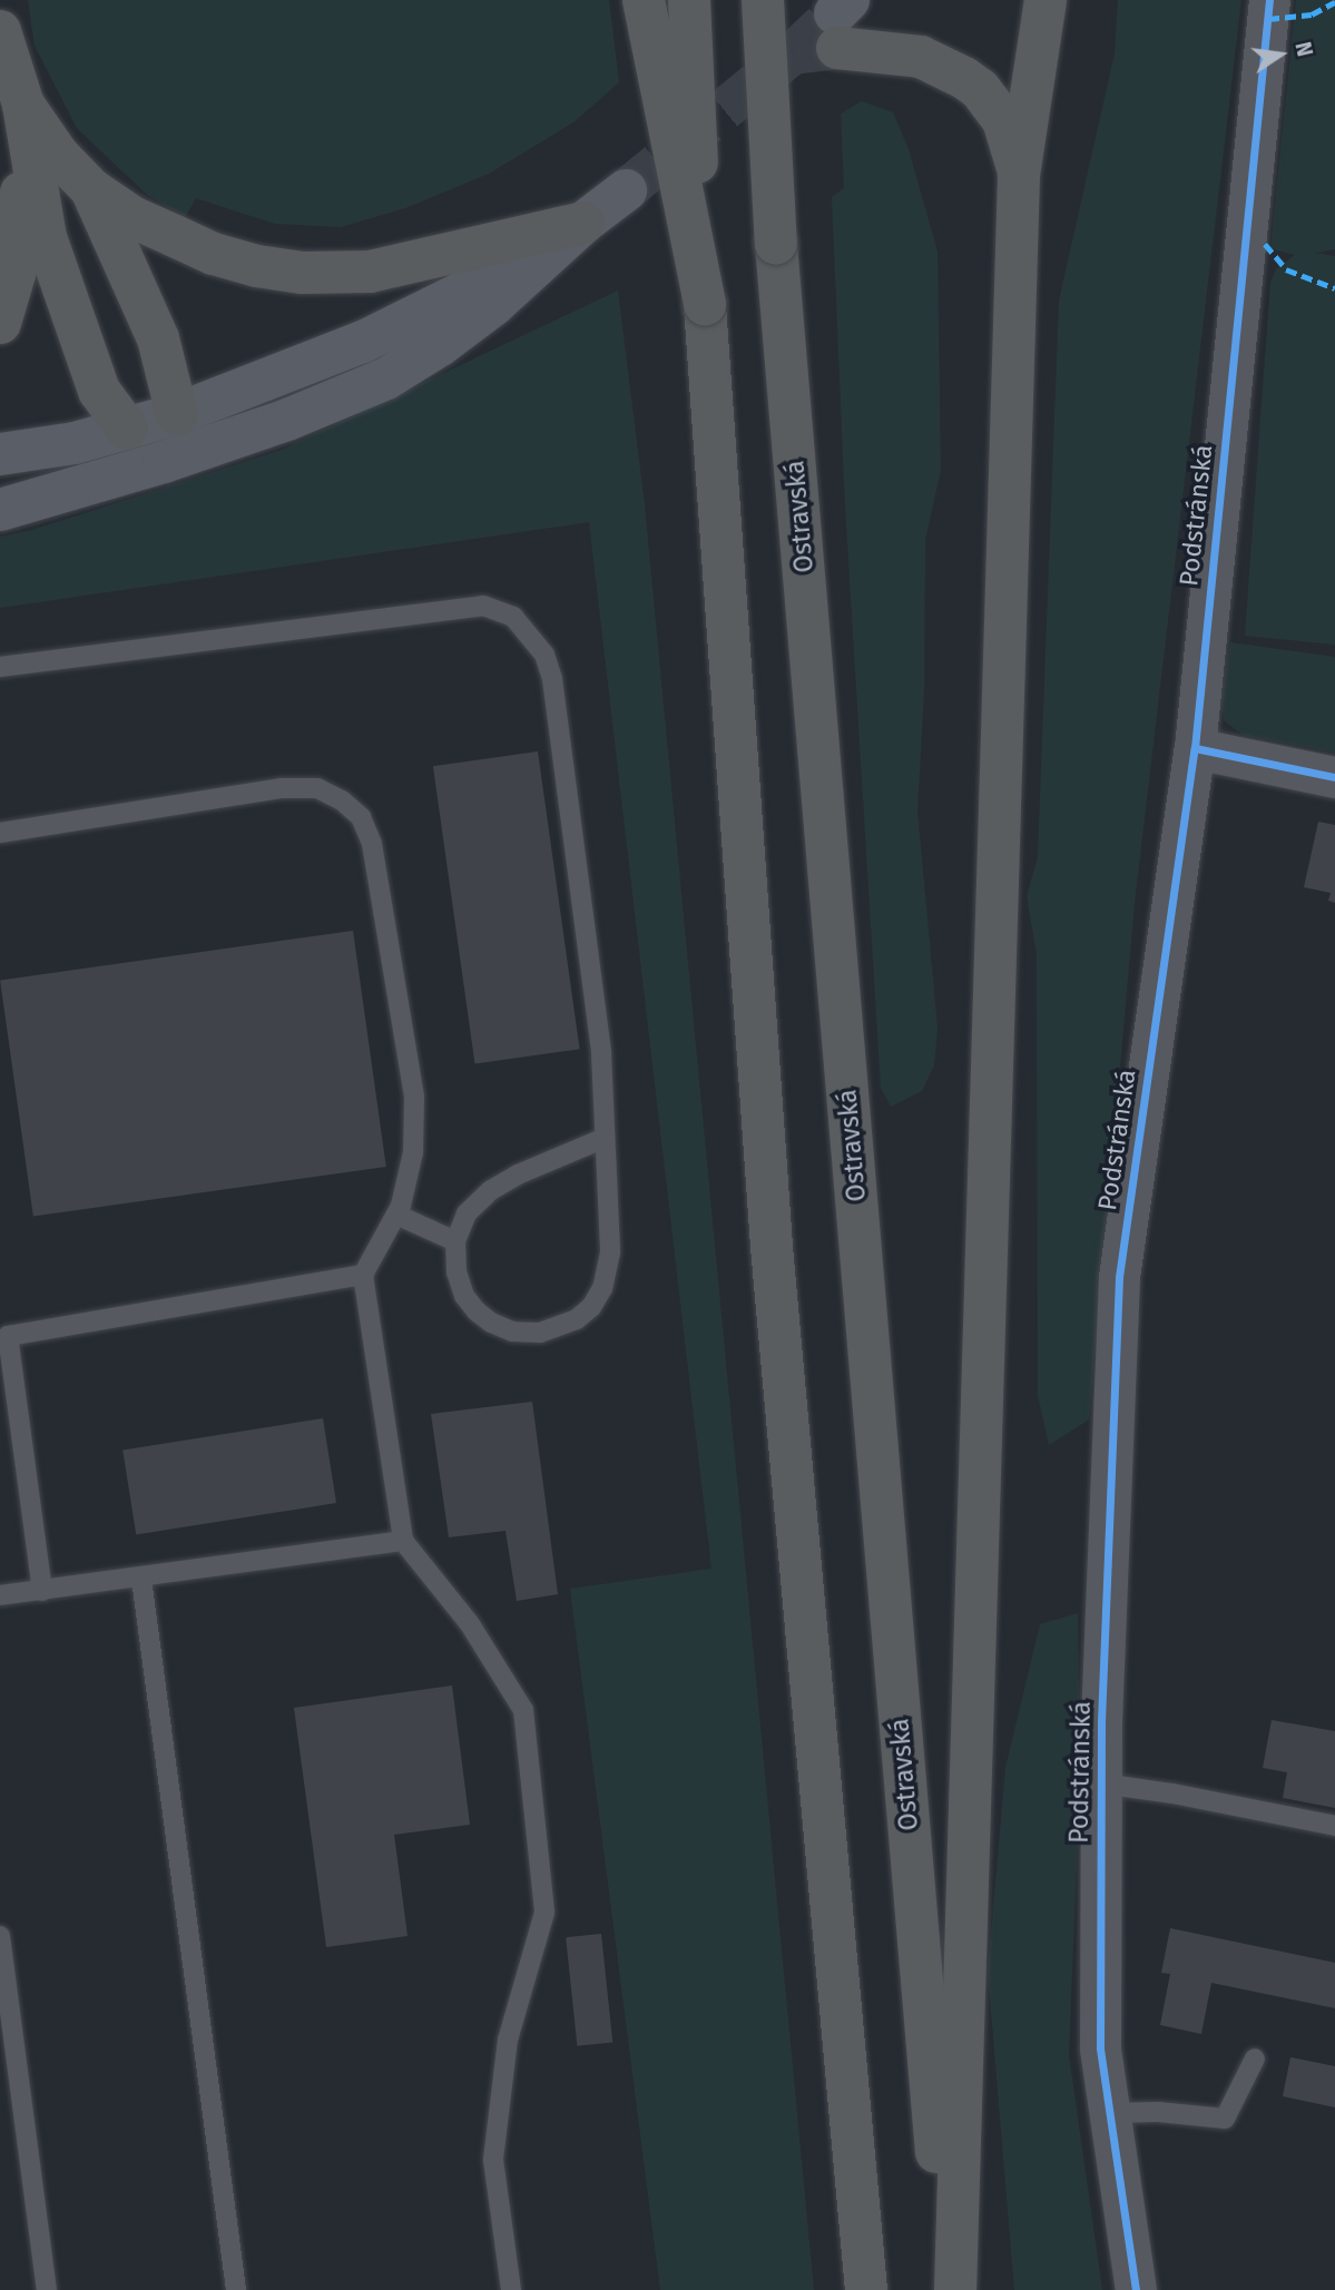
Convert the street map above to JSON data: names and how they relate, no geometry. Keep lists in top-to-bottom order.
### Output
{
  "streets": {
    "highway": ["Ostravská"],
    "street": ["Podstránská"]
  },
  "north": "right"
}
